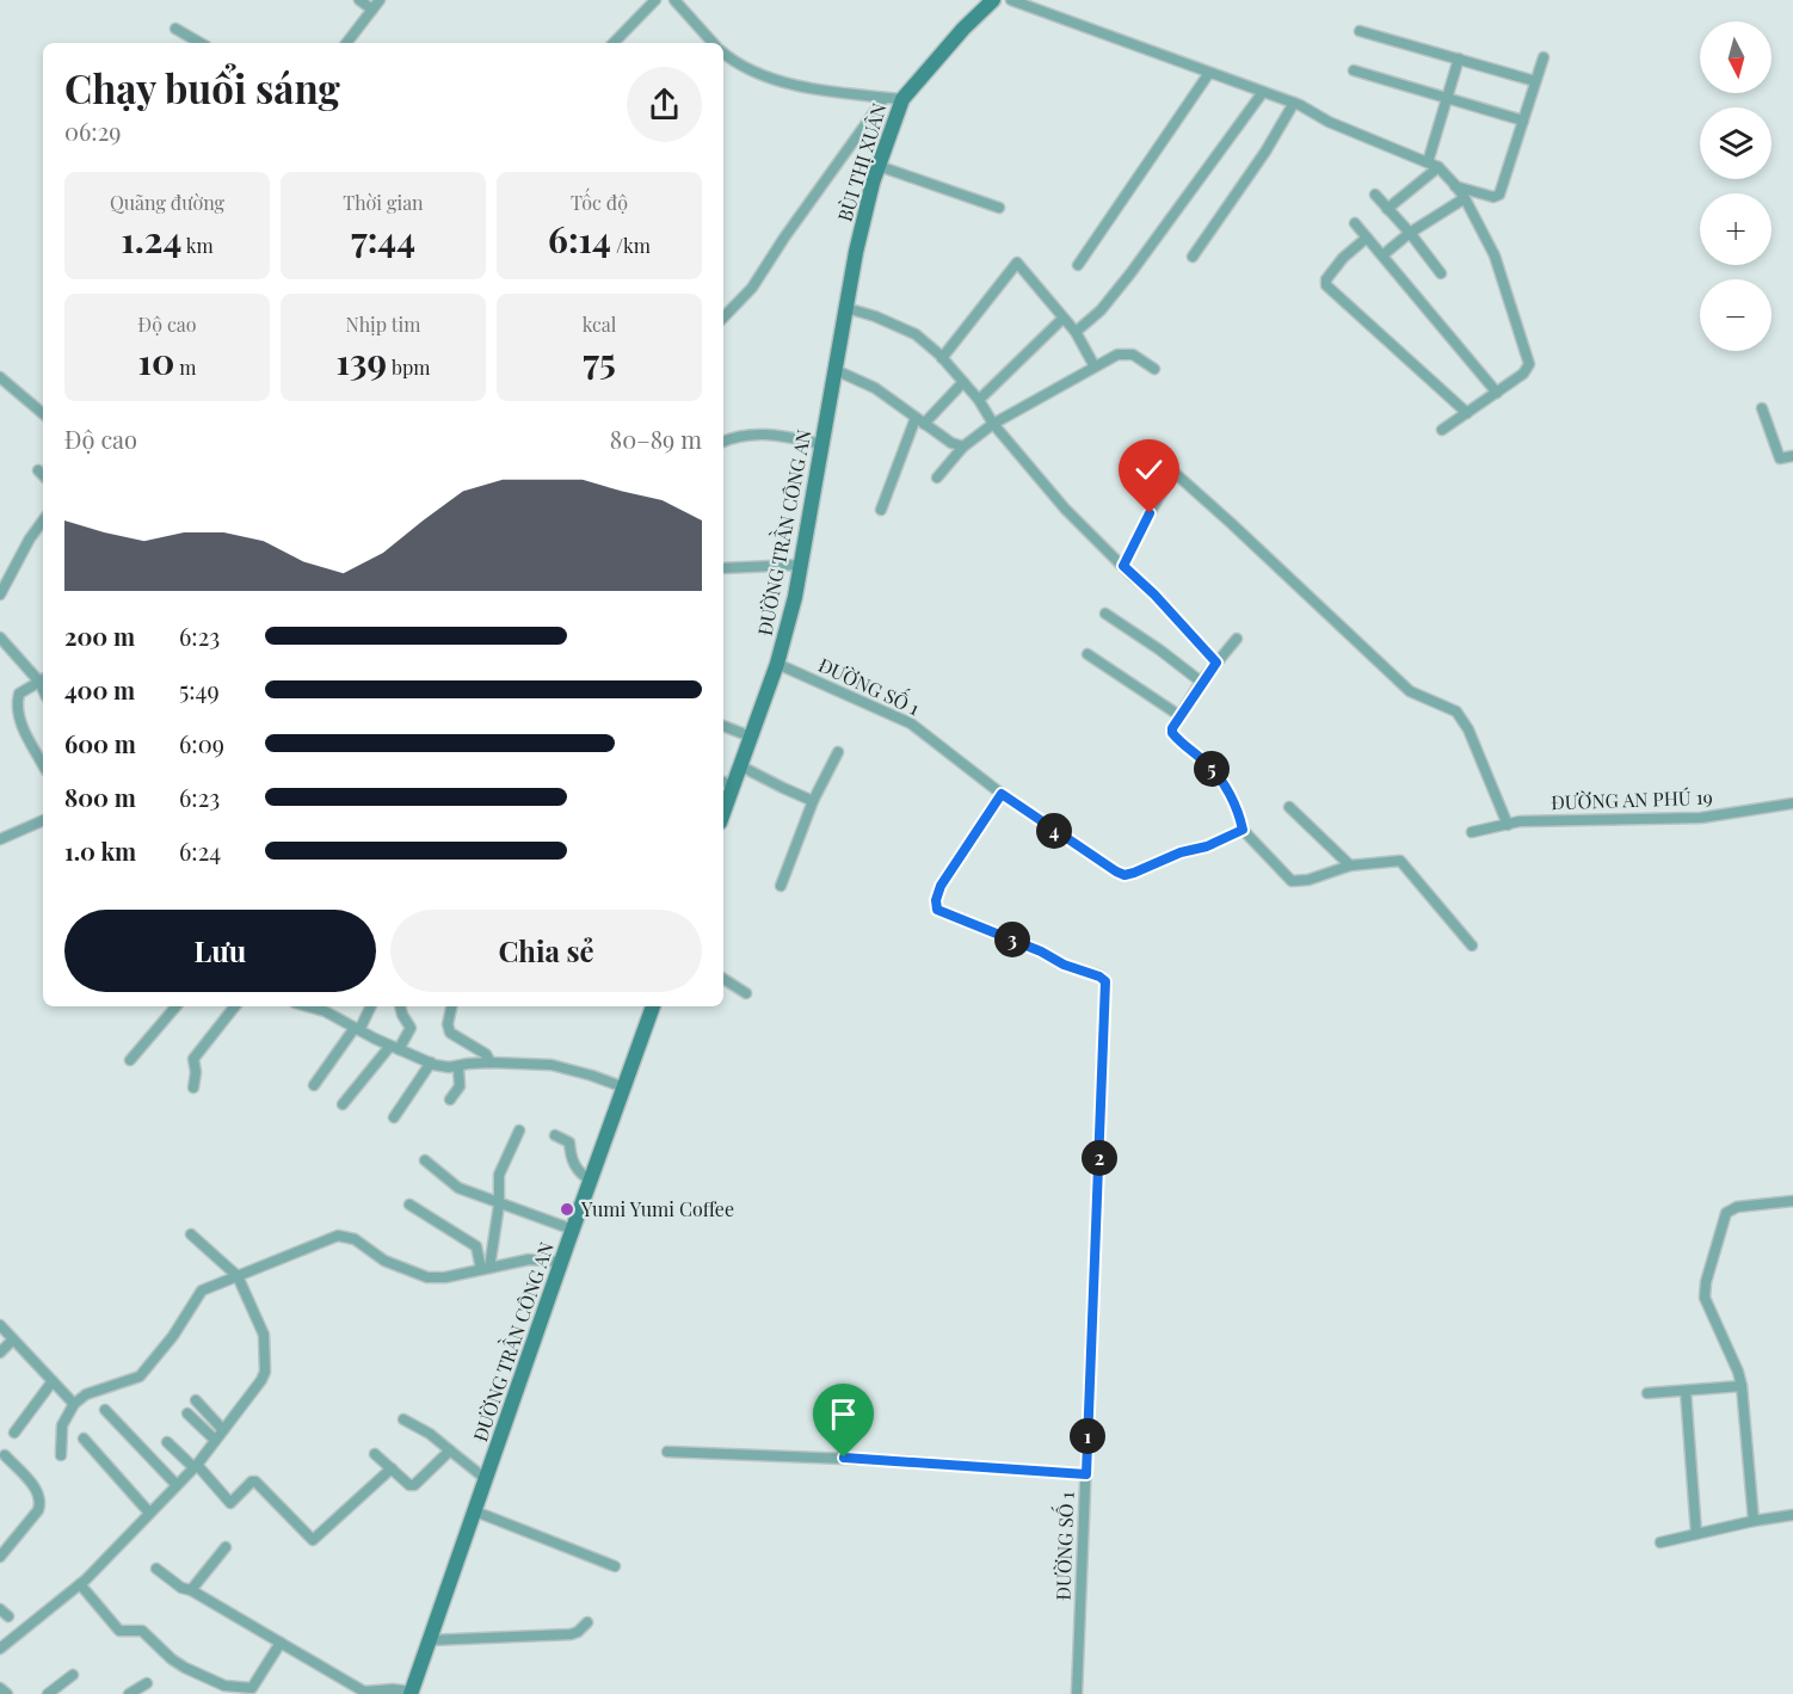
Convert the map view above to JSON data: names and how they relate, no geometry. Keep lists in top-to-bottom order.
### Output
{
  "streets": {
    "main road": ["BÙI THỊ XUÂN", "ĐƯỜNG TRẦN CÔNG AN"],
    "street": ["ĐƯỜNG SỐ 1", "ĐƯỜNG AN PHÚ 19"]
  },
  "crossings": [
    ["BÙI THỊ XUÂN", "ĐƯỜNG TRẦN CÔNG AN"],
    ["ĐƯỜNG TRẦN CÔNG AN", "ĐƯỜNG SỐ 1"]
  ],
  "places": ["Yumi Yumi Coffee"],
  "north": "bottom",
  "page": {
    "map_buttons": ["+", "−"],
    "heading": ["Chạy buổi sáng", "06:29"],
    "stats": [
      ["Quãng đường", "1.24 km"],
      ["Thời gian", "7:44"],
      ["Tốc độ", "6:14 /km"],
      ["Độ cao", "10 m"],
      ["Nhịp tim", "139 bpm"],
      ["kcal", "75"]
    ],
    "chart": ["Độ cao", "80–89 m"],
    "list": [
      {
        "name": "200 m",
        "note": "6:23"
      },
      {
        "name": "400 m",
        "note": "5:49"
      },
      {
        "name": "600 m",
        "note": "6:09"
      },
      {
        "name": "800 m",
        "note": "6:23"
      },
      {
        "name": "1.0 km",
        "note": "6:24"
      }
    ],
    "pins": [
      "5",
      "4",
      "3",
      "2",
      "1"
    ],
    "buttons": ["Lưu", "Chia sẻ"]
  }
}
